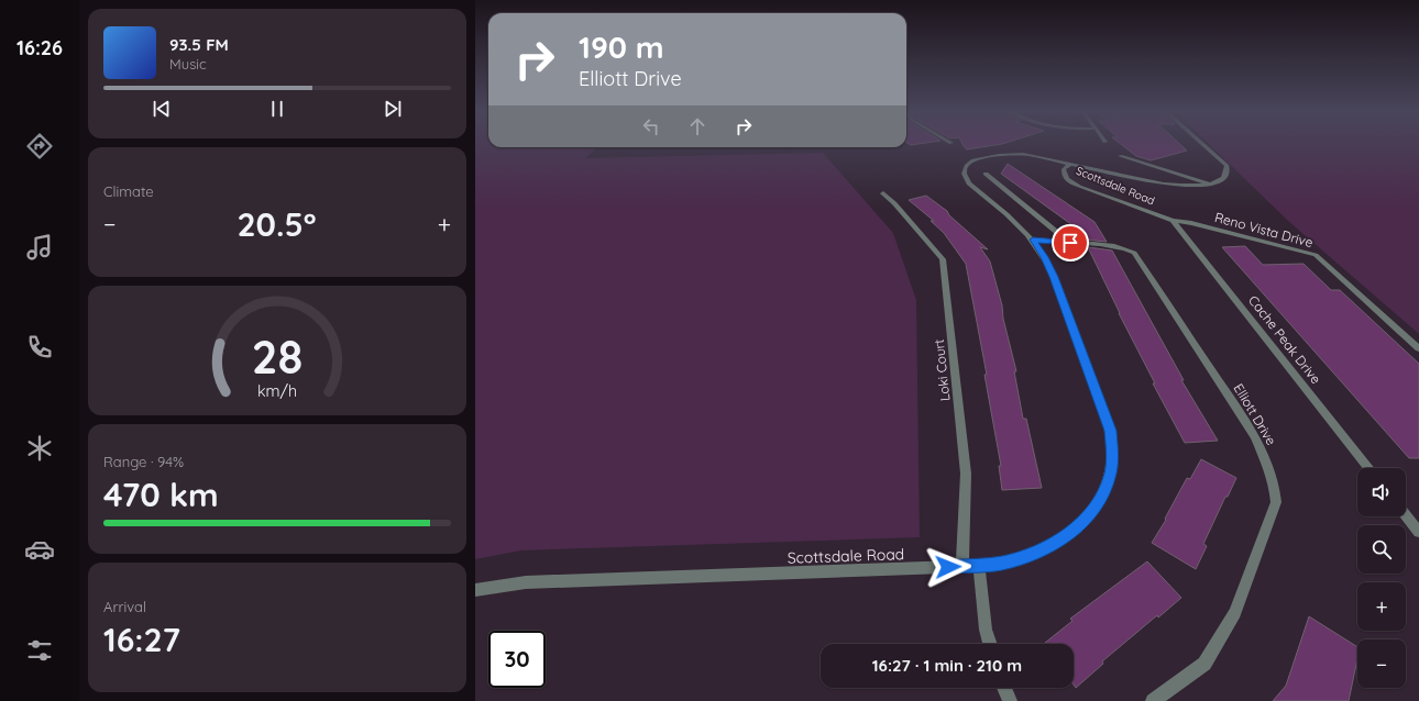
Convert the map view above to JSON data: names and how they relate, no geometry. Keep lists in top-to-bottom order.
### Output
{
  "streets": {
    "street": [
      "Scottsdale Road",
      "Reno Vista Drive",
      "Cache Peak Drive",
      "Loki Court",
      "Elliott Drive"
    ]
  },
  "crossings": [
    ["Scottsdale Road", "Reno Vista Drive"],
    ["Scottsdale Road", "Cache Peak Drive"],
    ["Scottsdale Road", "Loki Court"],
    ["Scottsdale Road", "Elliott Drive"],
    ["Reno Vista Drive", "Cache Peak Drive"]
  ],
  "page": {
    "tabs": "16:26",
    "turn": ["190 m", "Elliott Drive"],
    "song": ["93.5 FM", "Music"],
    "tile": [
      "Climate",
      ["Range · 94%", "470 km"],
      ["Arrival", "16:27"]
    ],
    "heat": ["−", "20.5°", "+"],
    "map_buttons": ["+", "−"],
    "limit": "30",
    "trip": "16:27 · 1 min · 210 m",
    "gauge": ["28", "km/h"]
  }
}
